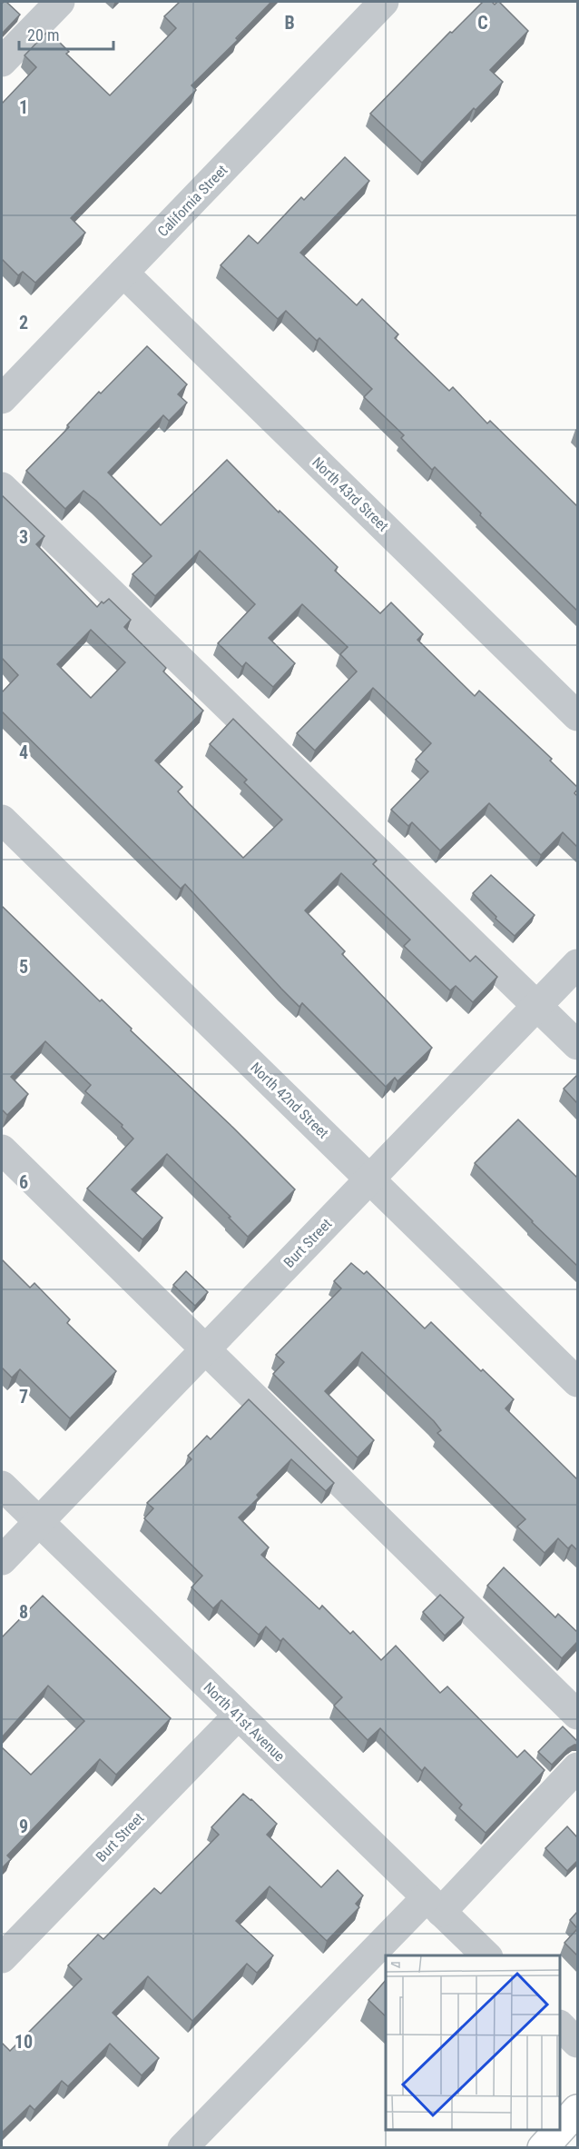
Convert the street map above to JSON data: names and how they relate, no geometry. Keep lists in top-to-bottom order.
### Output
{
  "streets": {
    "street": [
      "California Street",
      "North 43rd Street",
      "North 42nd Street",
      "Burt Street",
      "North 41st Avenue"
    ]
  },
  "crossings": [
    ["California Street", "North 43rd Street"],
    ["North 42nd Street", "Burt Street"],
    ["Burt Street", "North 41st Avenue"]
  ],
  "scale_bar": "20 m",
  "grid": {
    "columns": ["B", "C"],
    "rows": [
      "1",
      "2",
      "3",
      "4",
      "5",
      "6",
      "7",
      "8",
      "9",
      "10"
    ]
  }
}
